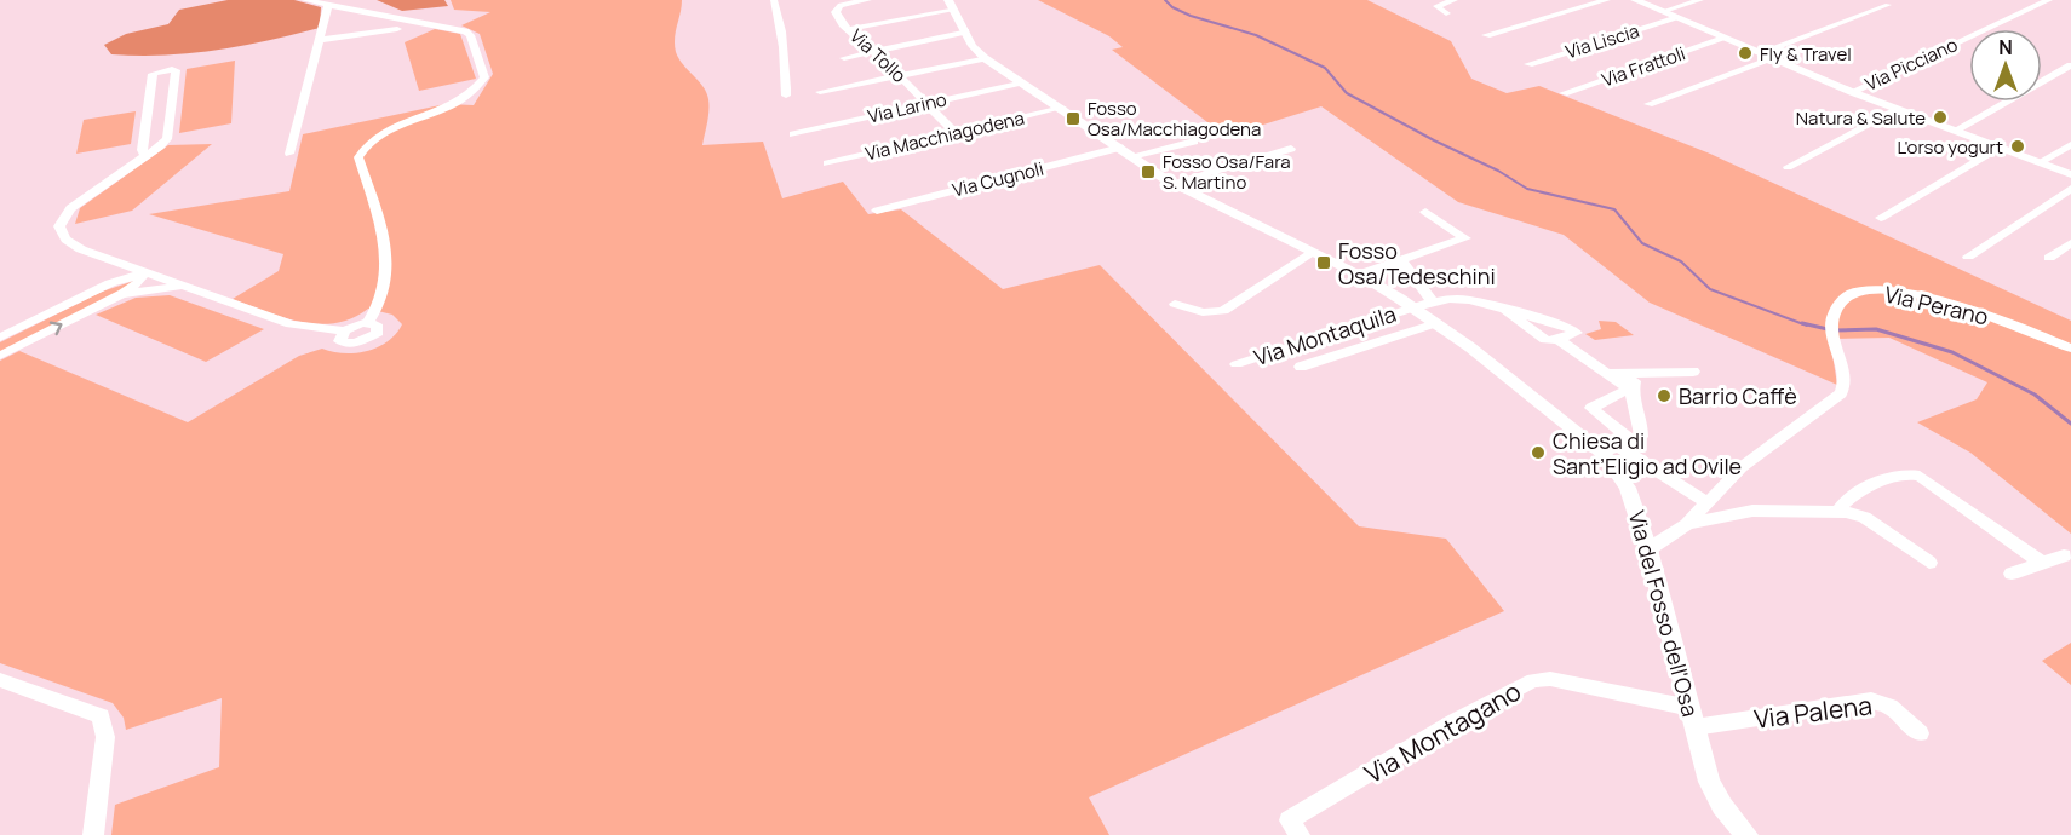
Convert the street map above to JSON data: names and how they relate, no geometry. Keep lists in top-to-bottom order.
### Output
{
  "streets": {
    "street": [
      "Via Liscia",
      "Via Tollo",
      "Via Picciano",
      "Via Frattoli",
      "Via Larino",
      "Via Macchiagodena",
      "Via Cugnoli",
      "Via Perano",
      "Via Montaquila",
      "Via del Fosso dell'Osa",
      "Via Palena",
      "Via Montagano"
    ]
  },
  "crossings": [
    ["Via Tollo", "Via Larino"],
    ["Via Tollo", "Via Macchiagodena"],
    ["Via Larino", "Via del Fosso dell'Osa"],
    ["Via Macchiagodena", "Via del Fosso dell'Osa"],
    ["Via Cugnoli", "Via del Fosso dell'Osa"],
    ["Via Perano", "Via del Fosso dell'Osa"],
    ["Via Montaquila", "Via del Fosso dell'Osa"],
    ["Via del Fosso dell'Osa", "Via Palena"],
    ["Via del Fosso dell'Osa", "Via Montagano"],
    ["Via Palena", "Via Montagano"]
  ],
  "places": {
    "other": [
      "Fly & Travel",
      "Natura & Salute",
      "L'orso yogurt",
      "Barrio Caffè",
      "Chiesa di Sant’Eligio ad Ovile"
    ],
    "transit": ["Fosso Osa/Macchiagodena", "Fosso Osa/Fara S. Martino", "Fosso Osa/Tedeschini"]
  },
  "north": "top"
}
